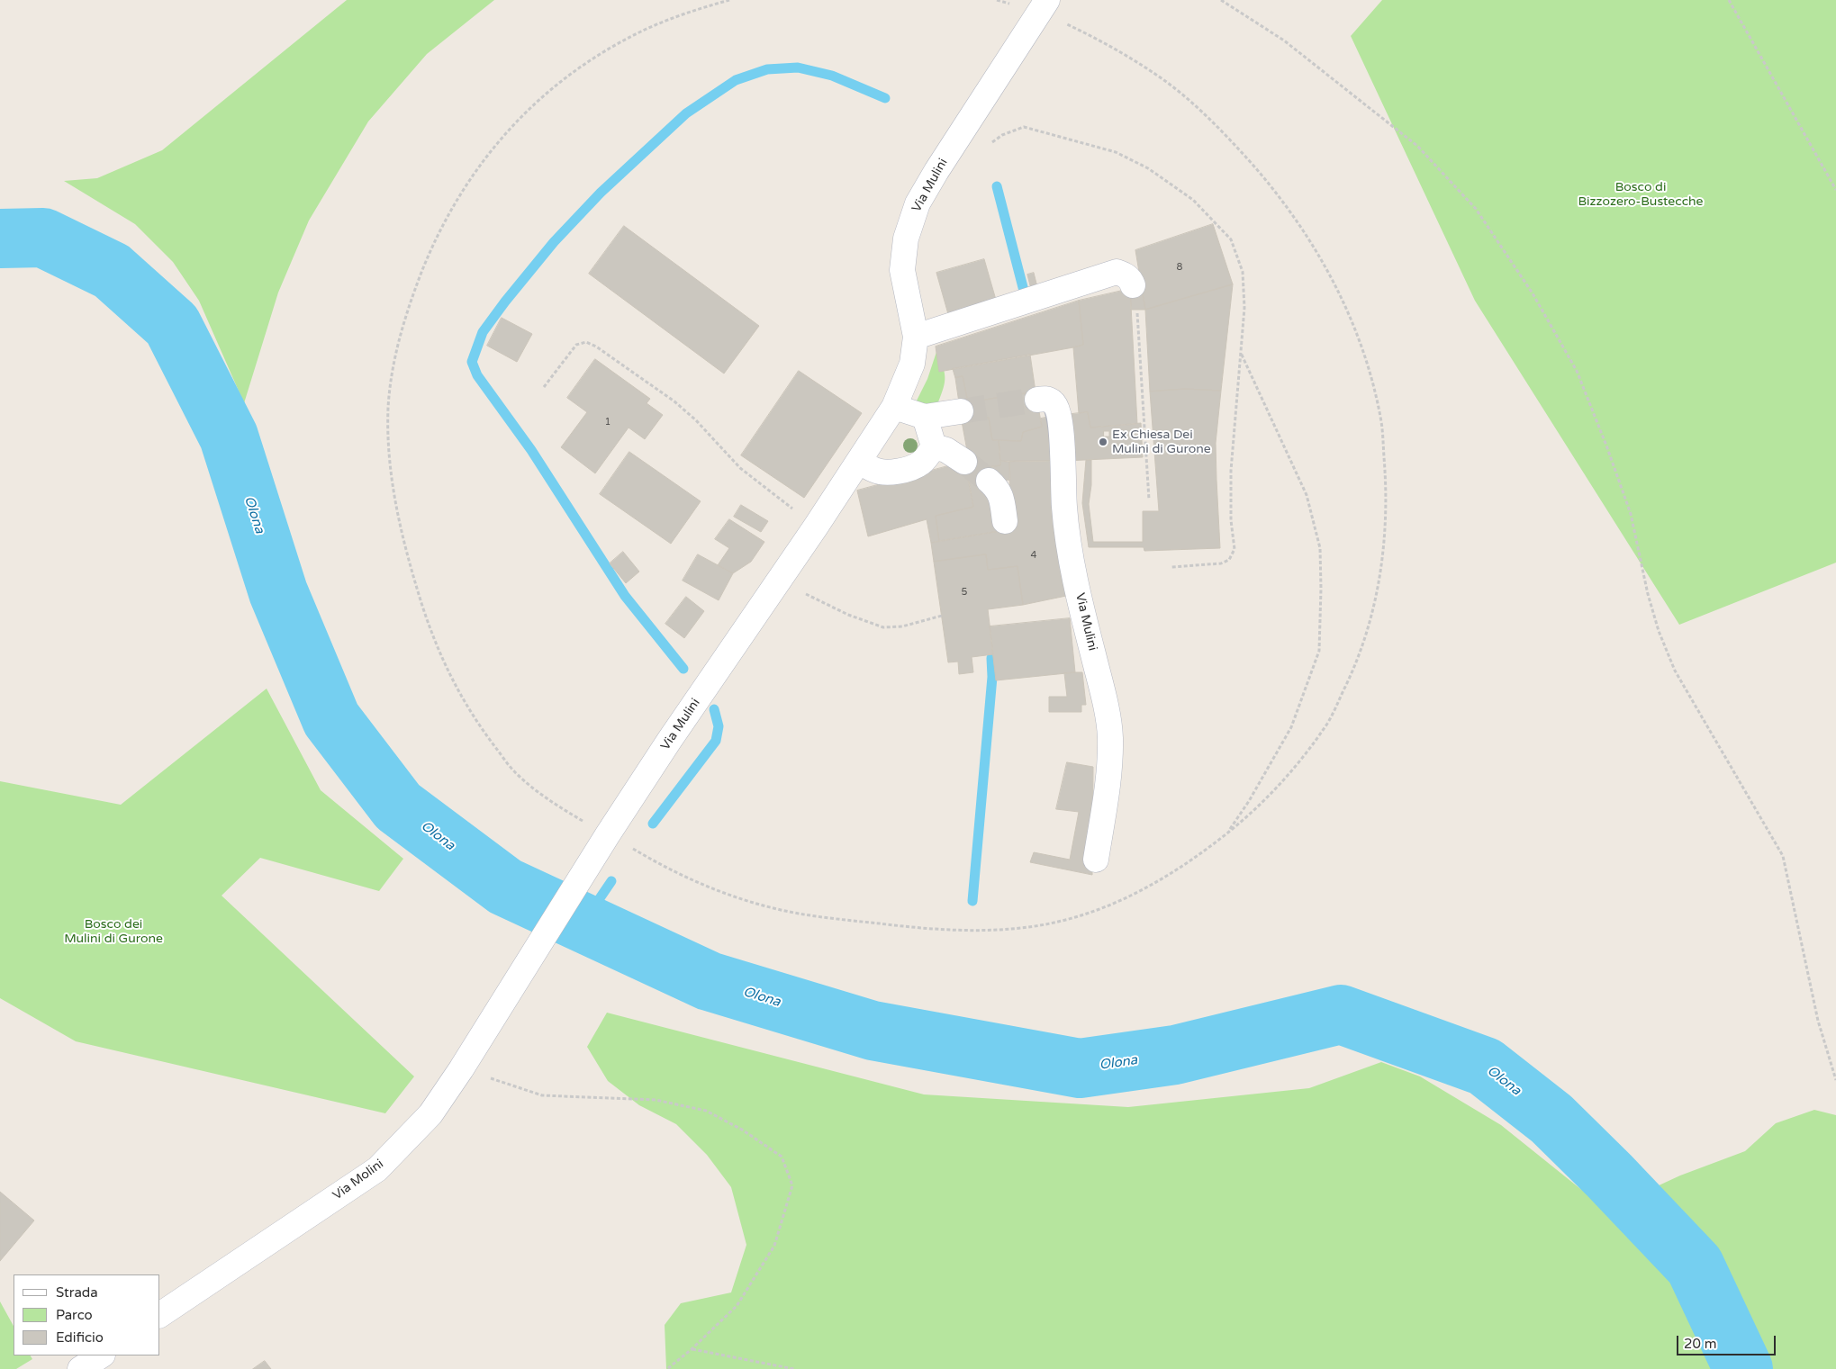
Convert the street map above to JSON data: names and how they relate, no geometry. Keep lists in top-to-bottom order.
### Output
{
  "streets": {
    "street": ["Via Mulini", "Via Molini"]
  },
  "crossings": [
    ["Via Mulini", "Via Molini"]
  ],
  "water": ["Olona"],
  "parks": ["Bosco di Bizzozero-Bustecche", "Bosco dei Mulini di Gurone"],
  "places": ["Ex Chiesa Dei Mulini di Gurone"],
  "house_numbers": [
    "8",
    "1",
    "4",
    "5"
  ],
  "legend": ["Strada", "Parco", "Edificio"],
  "scale_bar": "20 m"
}
